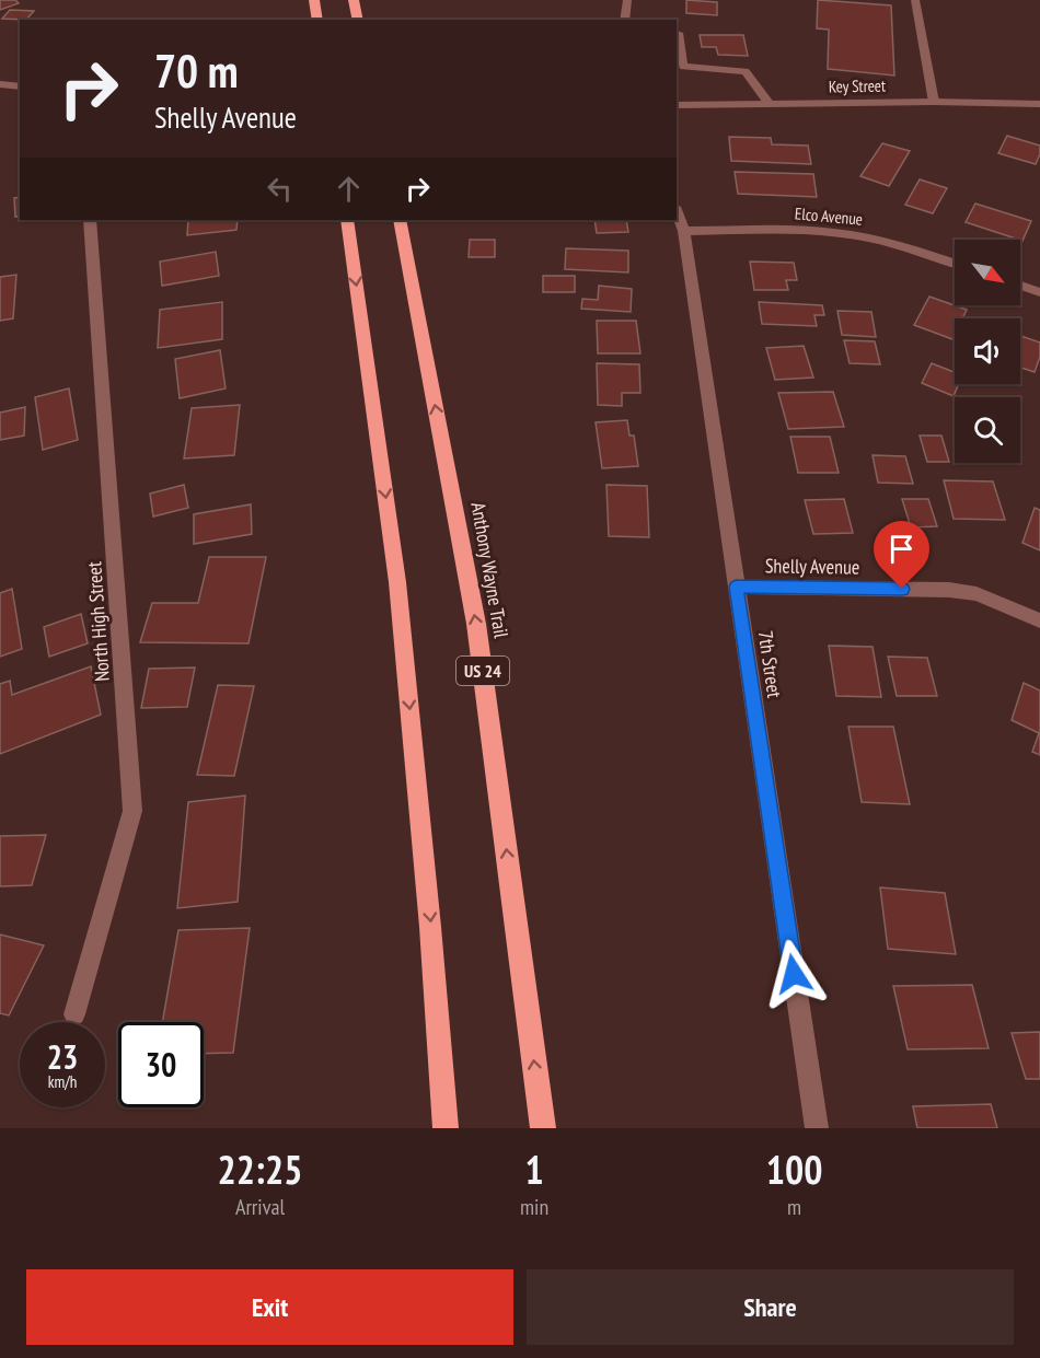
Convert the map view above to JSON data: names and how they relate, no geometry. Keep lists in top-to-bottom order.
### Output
{
  "streets": {
    "highway": ["Anthony Wayne Trail", "US 24"],
    "street": [
      "Key Street",
      "Elco Avenue",
      "Shelly Avenue",
      "North High Street",
      "7th Street"
    ]
  },
  "crossings": [
    ["Elco Avenue", "7th Street"],
    ["Shelly Avenue", "7th Street"]
  ],
  "north": "bottom right",
  "page": {
    "turn": ["70 m", "Shelly Avenue"],
    "speed": "23 km/h",
    "limit": "30",
    "eta": [
      "22:25",
      "Arrival",
      "1",
      "min",
      "100",
      "m"
    ],
    "buttons": ["Exit", "Share"]
  }
}
